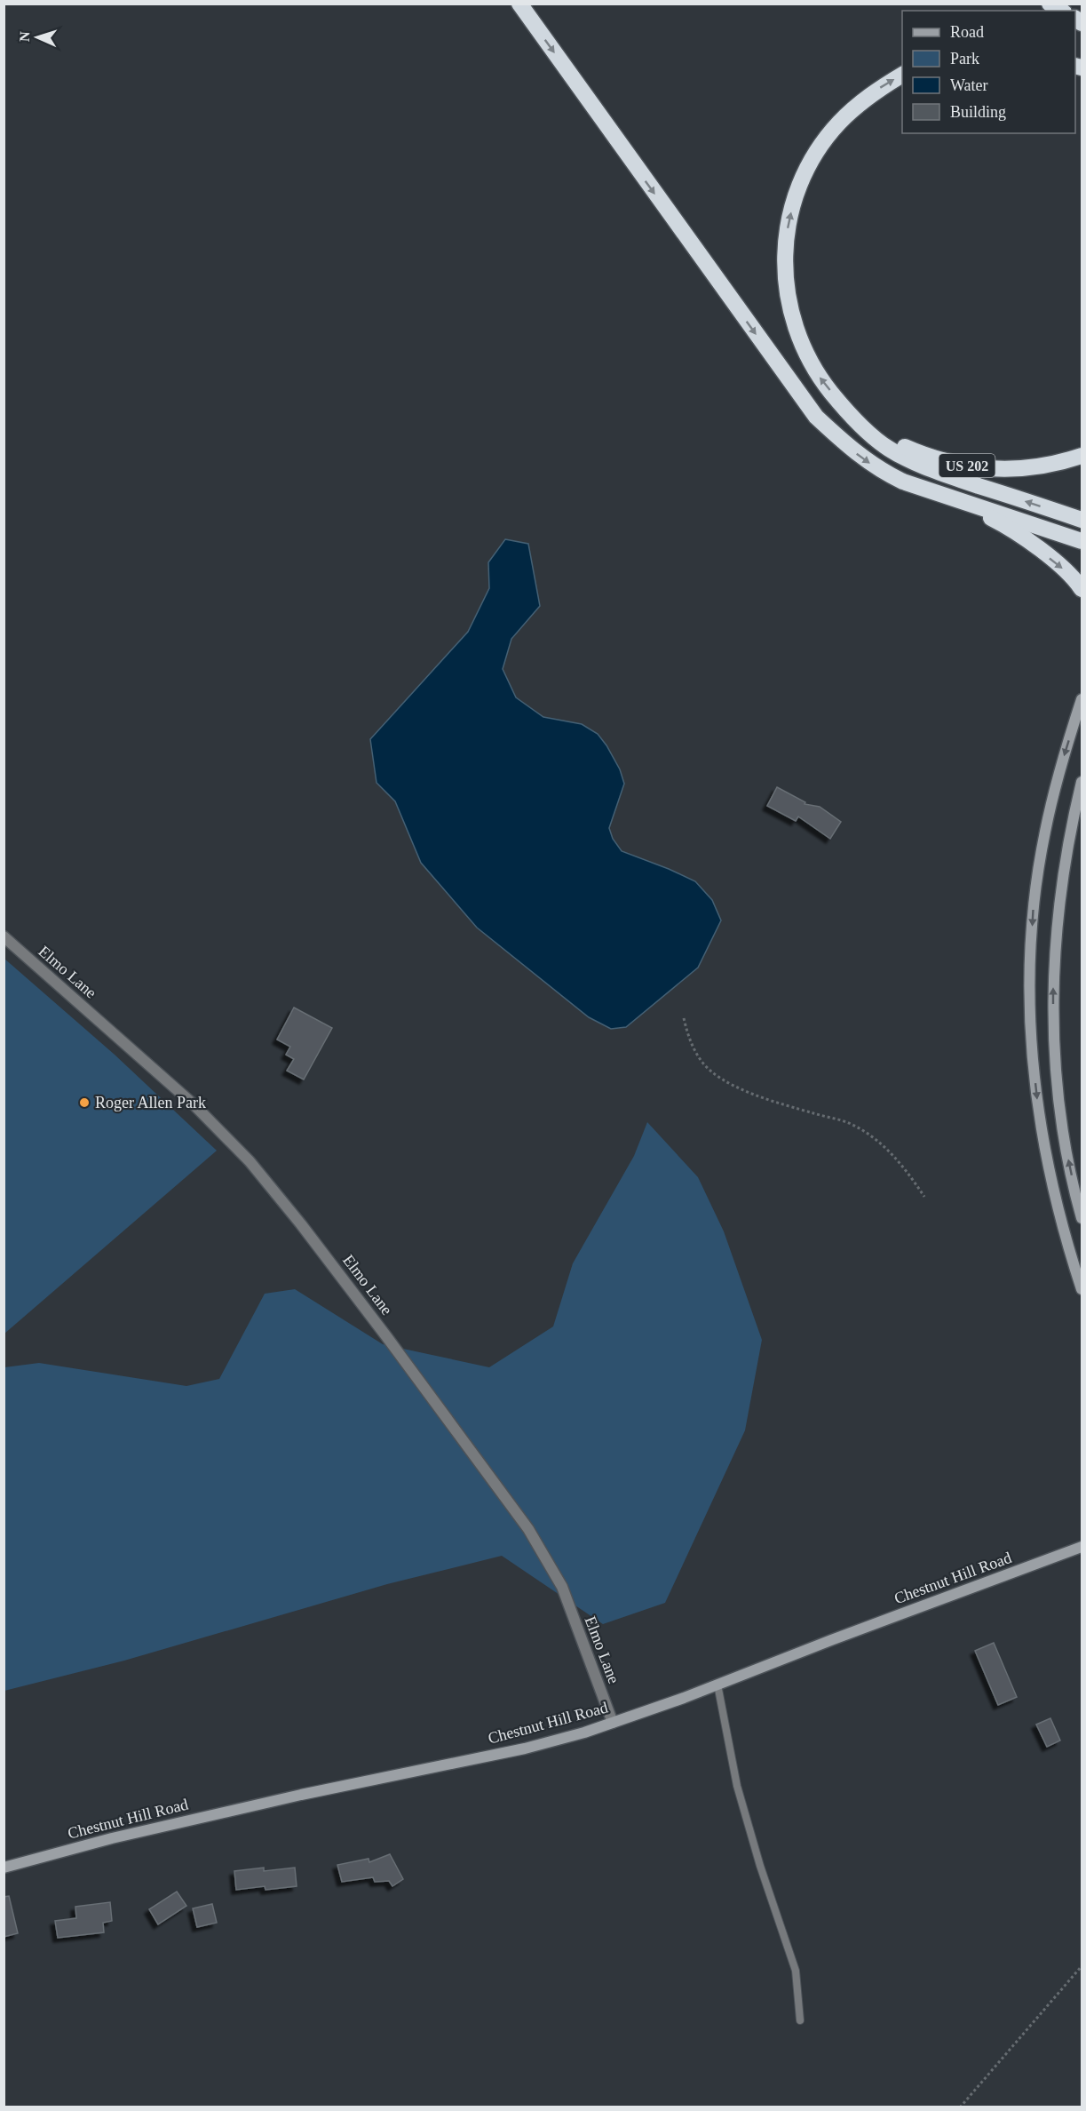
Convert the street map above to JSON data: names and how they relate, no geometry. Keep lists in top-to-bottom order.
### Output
{
  "streets": {
    "highway": ["US 202"],
    "street": ["Elmo Lane", "Chestnut Hill Road"]
  },
  "crossings": [
    ["Elmo Lane", "Chestnut Hill Road"]
  ],
  "places": ["Roger Allen Park"],
  "legend": [
    "Road",
    "Park",
    "Water",
    "Building"
  ],
  "north": "left"
}
